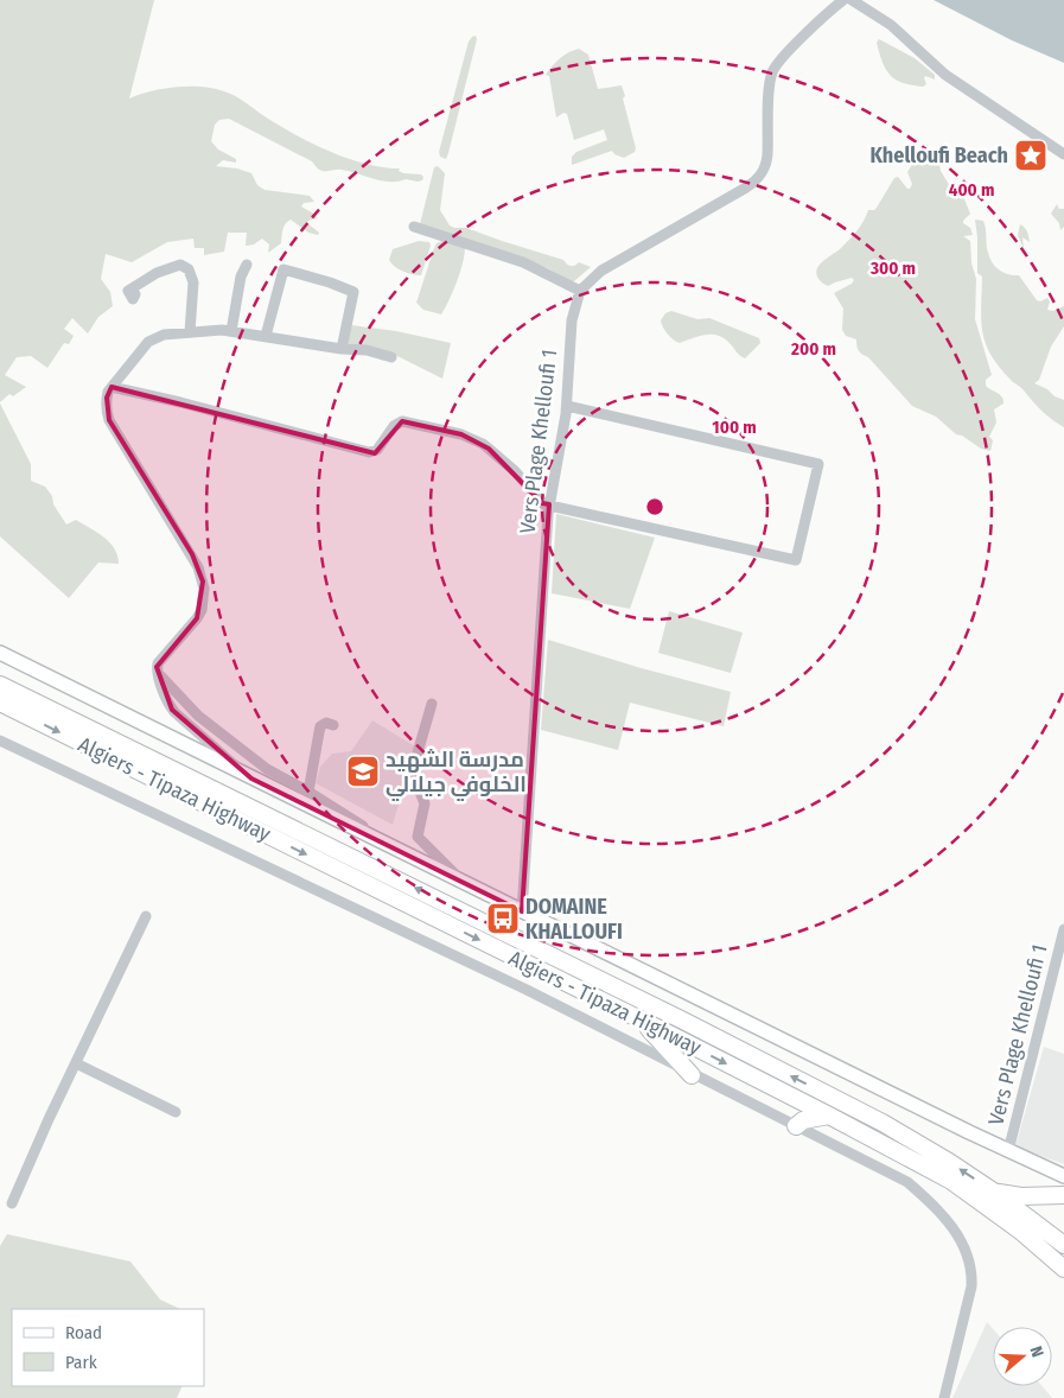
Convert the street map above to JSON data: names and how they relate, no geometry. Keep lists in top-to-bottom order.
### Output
{
  "streets": {
    "highway": ["Algiers - Tipaza Highway"],
    "street": ["Vers Plage Khelloufi 1"]
  },
  "places": {
    "place": ["Khelloufi Beach"],
    "school or university": ["مدرسة الشهيد الخلوفي جيلالي"],
    "bus stop": ["DOMAINE KHALLOUFI"]
  },
  "legend": ["Road", "Park"],
  "north": "right",
  "rings": [
    "400 m",
    "300 m",
    "200 m",
    "100 m"
  ]
}
